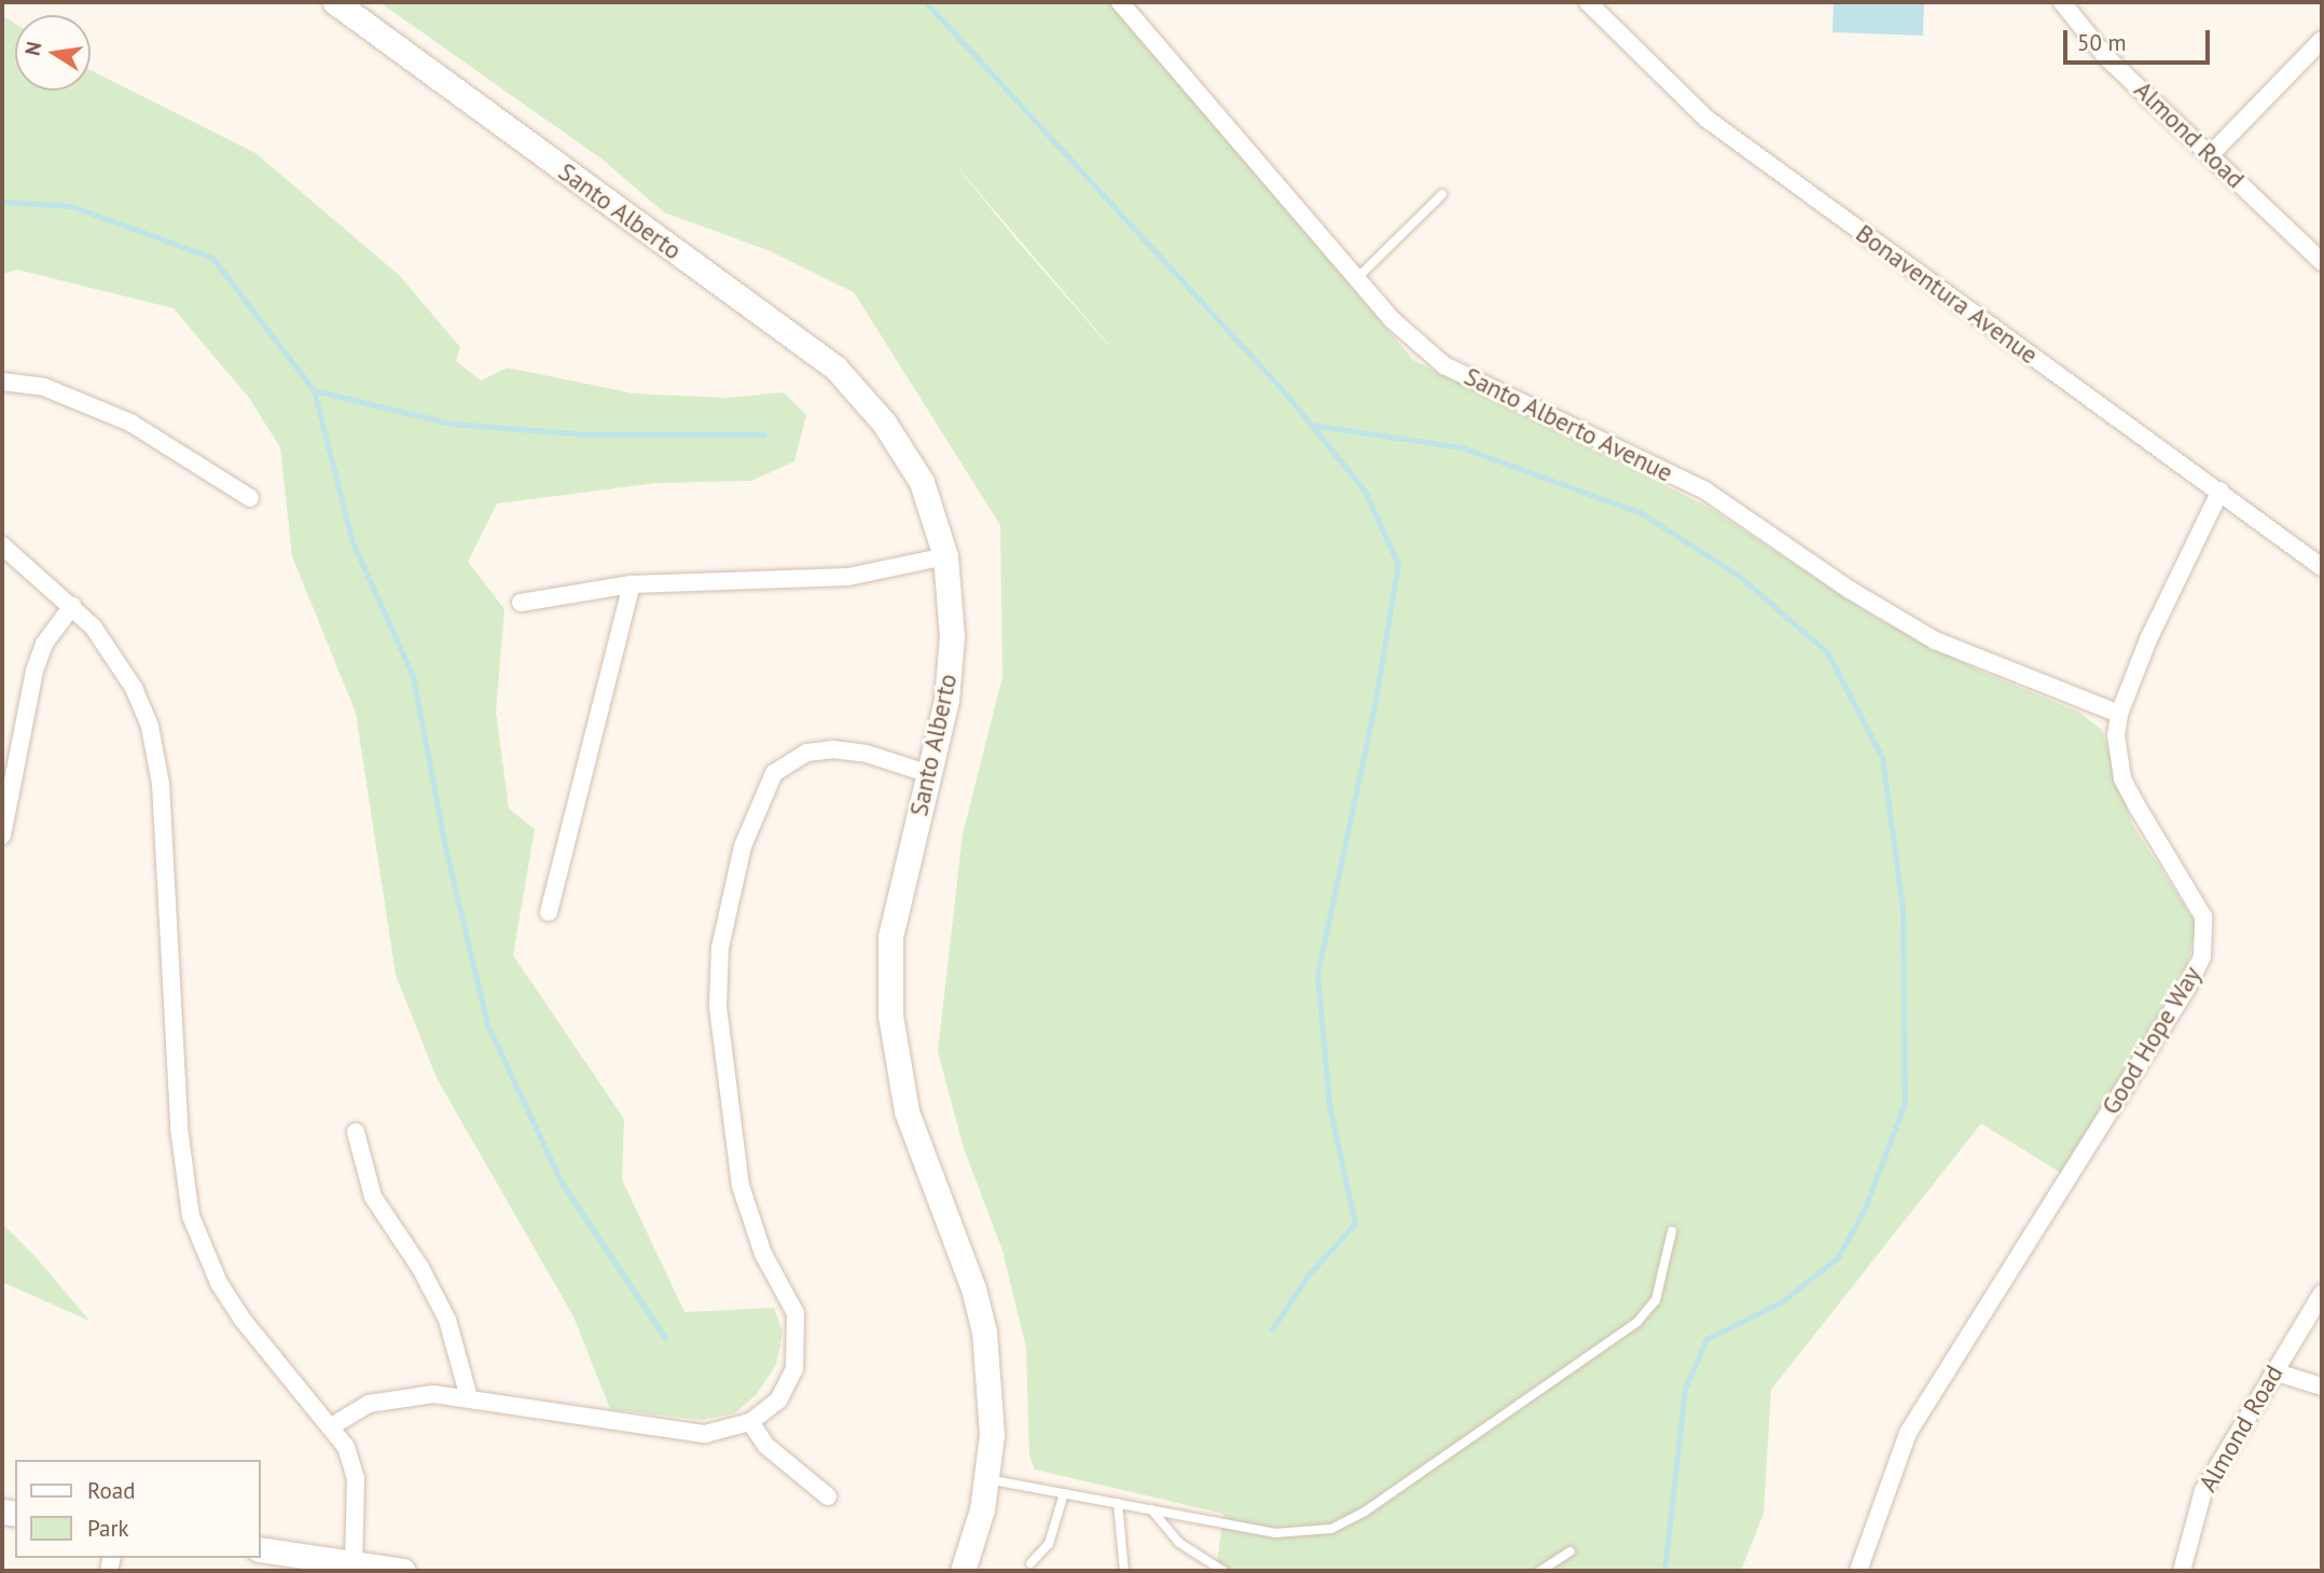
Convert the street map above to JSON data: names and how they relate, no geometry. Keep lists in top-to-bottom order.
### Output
{
  "streets": {
    "street": [
      "Almond Road",
      "Santo Alberto",
      "Bonaventura Avenue",
      "Santo Alberto Avenue",
      "Good Hope Way"
    ]
  },
  "crossings": [
    ["Bonaventura Avenue", "Good Hope Way"],
    ["Santo Alberto Avenue", "Good Hope Way"]
  ],
  "legend": ["Road", "Park"],
  "scale_bar": "50 m",
  "north": "left"
}
